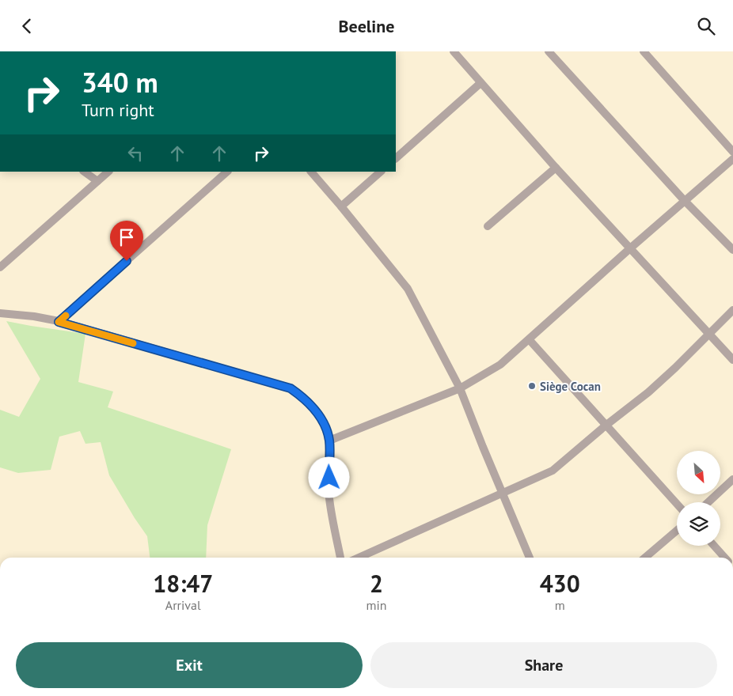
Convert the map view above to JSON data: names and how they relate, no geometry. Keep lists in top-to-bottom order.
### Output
{
  "places": ["Siège Cocan"],
  "north": "bottom right",
  "page": {
    "header": "Beeline",
    "turn": ["340 m", "Turn right"],
    "eta": [
      "18:47",
      "Arrival",
      "2",
      "min",
      "430",
      "m"
    ],
    "buttons": ["Exit", "Share"]
  }
}
